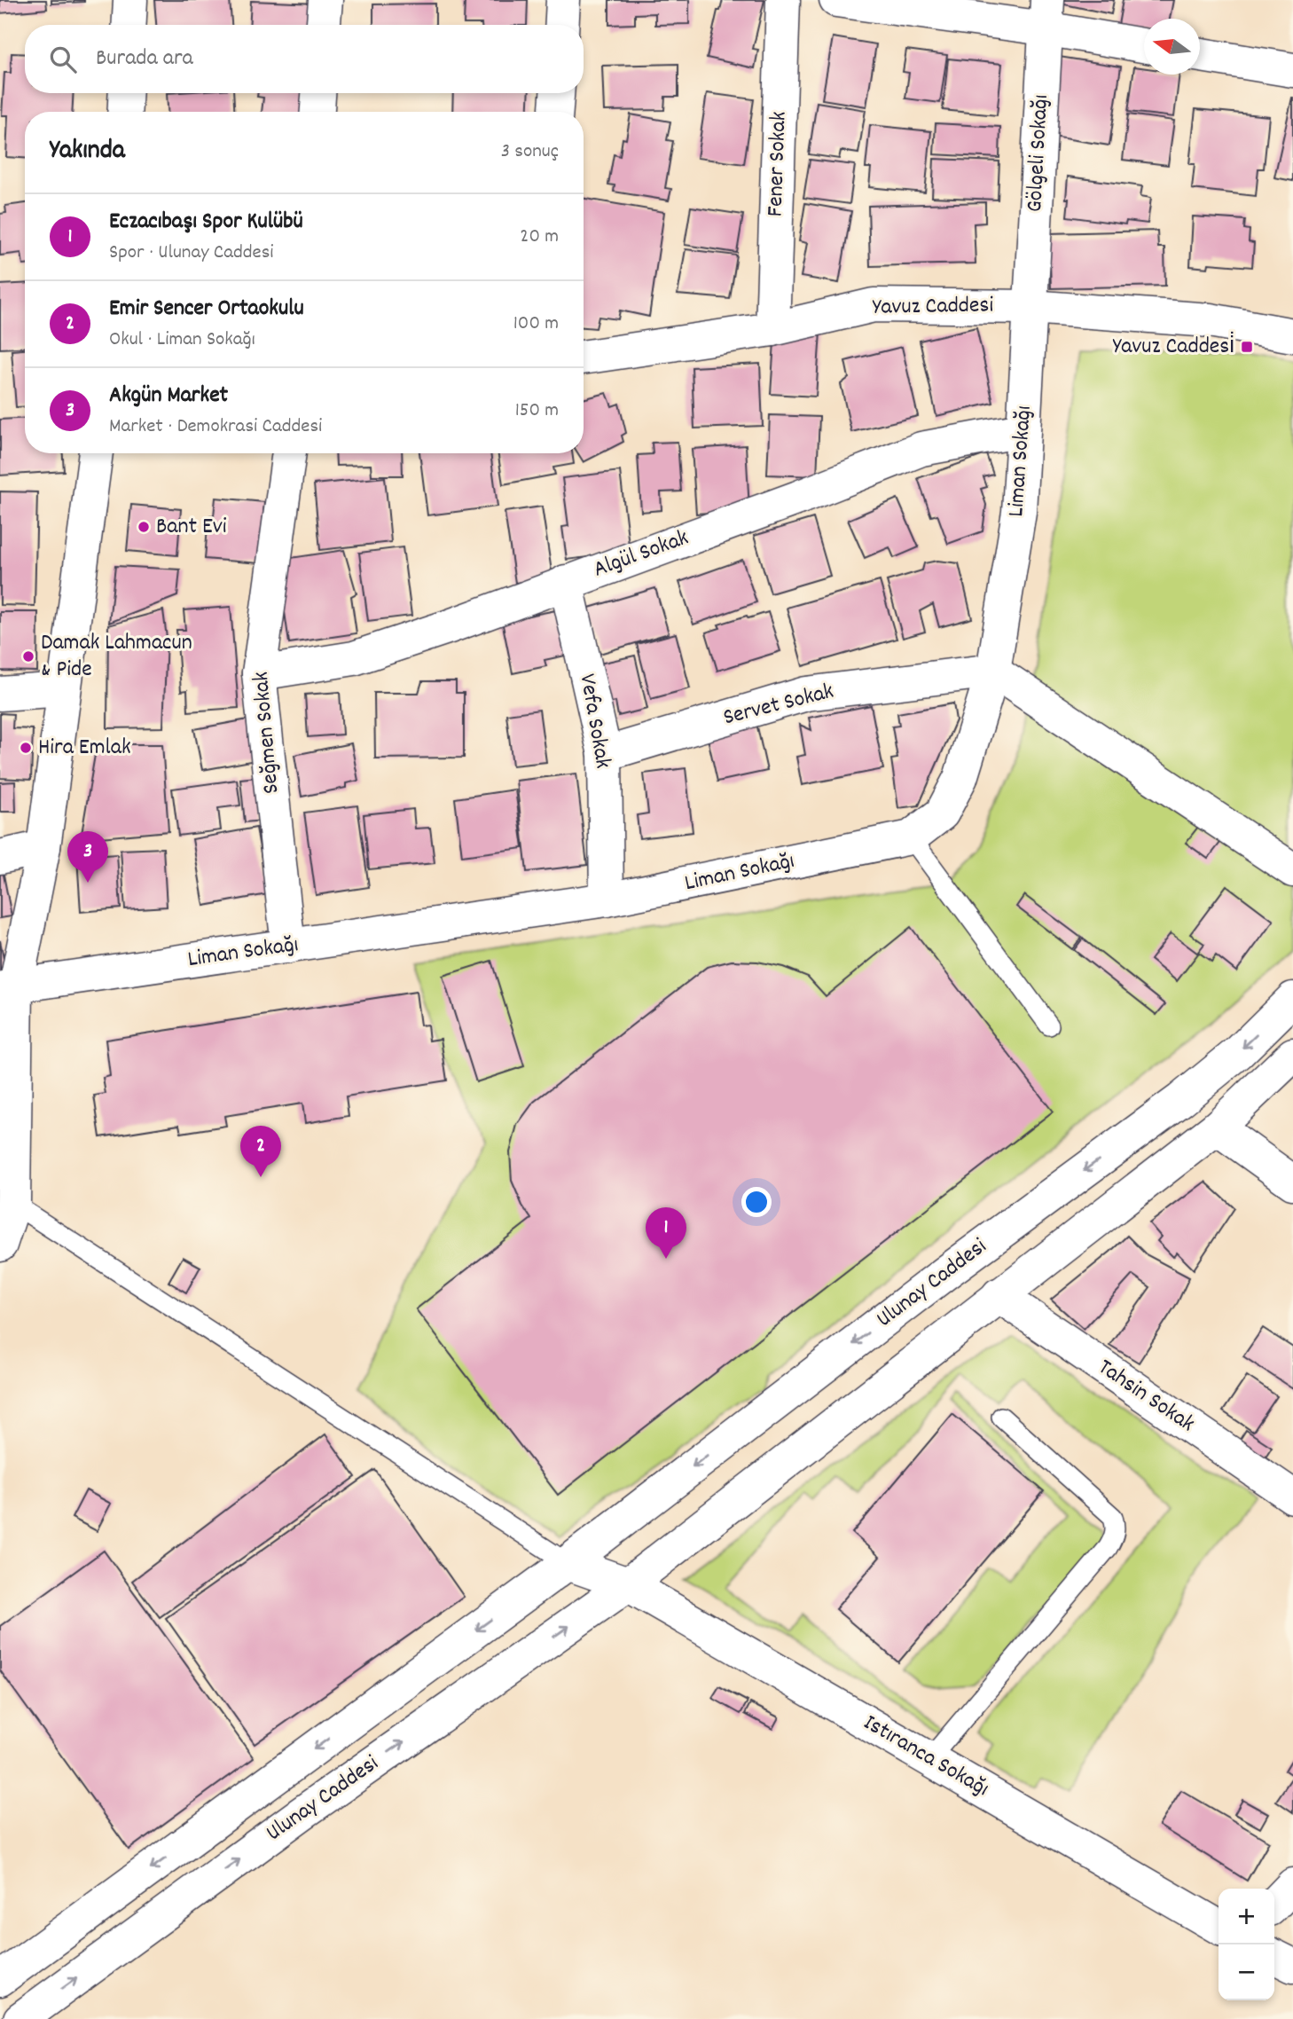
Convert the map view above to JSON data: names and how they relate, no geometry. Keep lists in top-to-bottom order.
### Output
{
  "streets": {
    "street": [
      "Gölgeli Sokağı",
      "Fener Sokak",
      "Yavuz Caddesi",
      "Liman Sokağı",
      "Algül Sokak",
      "Servet Sokak",
      "Vefa Sokak",
      "Seğmen Sokak",
      "Ulunay Caddesi",
      "Tahsin Sokak",
      "Istıranca Sokağı"
    ]
  },
  "crossings": [
    ["Gölgeli Sokağı", "Yavuz Caddesi"],
    ["Gölgeli Sokağı", "Liman Sokağı"],
    ["Fener Sokak", "Yavuz Caddesi"],
    ["Yavuz Caddesi", "Liman Sokağı"],
    ["Liman Sokağı", "Algül Sokak"],
    ["Liman Sokağı", "Servet Sokak"],
    ["Liman Sokağı", "Vefa Sokak"],
    ["Liman Sokağı", "Seğmen Sokak"],
    ["Algül Sokak", "Vefa Sokak"],
    ["Algül Sokak", "Seğmen Sokak"],
    ["Servet Sokak", "Vefa Sokak"],
    ["Ulunay Caddesi", "Tahsin Sokak"],
    ["Ulunay Caddesi", "Istıranca Sokağı"]
  ],
  "places": {
    "transit": ["Yavuz Caddesi̇"],
    "other": ["Bant Evi", "Damak Lahmacun & Pide", "Hira Emlak"]
  },
  "north": "left",
  "page": {
    "search": "Burada ara",
    "heading": ["Yakında", "3 sonuç"],
    "list": [
      {
        "mark": "1",
        "name": "Eczacıbaşı Spor Kulübü",
        "note": "Spor · Ulunay Caddesi",
        "value": "20 m"
      },
      {
        "mark": "2",
        "name": "Emir Sencer Ortaokulu",
        "note": "Okul · Liman Sokağı",
        "value": "100 m"
      },
      {
        "mark": "3",
        "name": "Akgün Market",
        "note": "Market · Demokrasi Caddesi",
        "value": "150 m"
      }
    ],
    "pins": ["3", "2", "1"],
    "map_buttons": ["+", "−"]
  }
}
